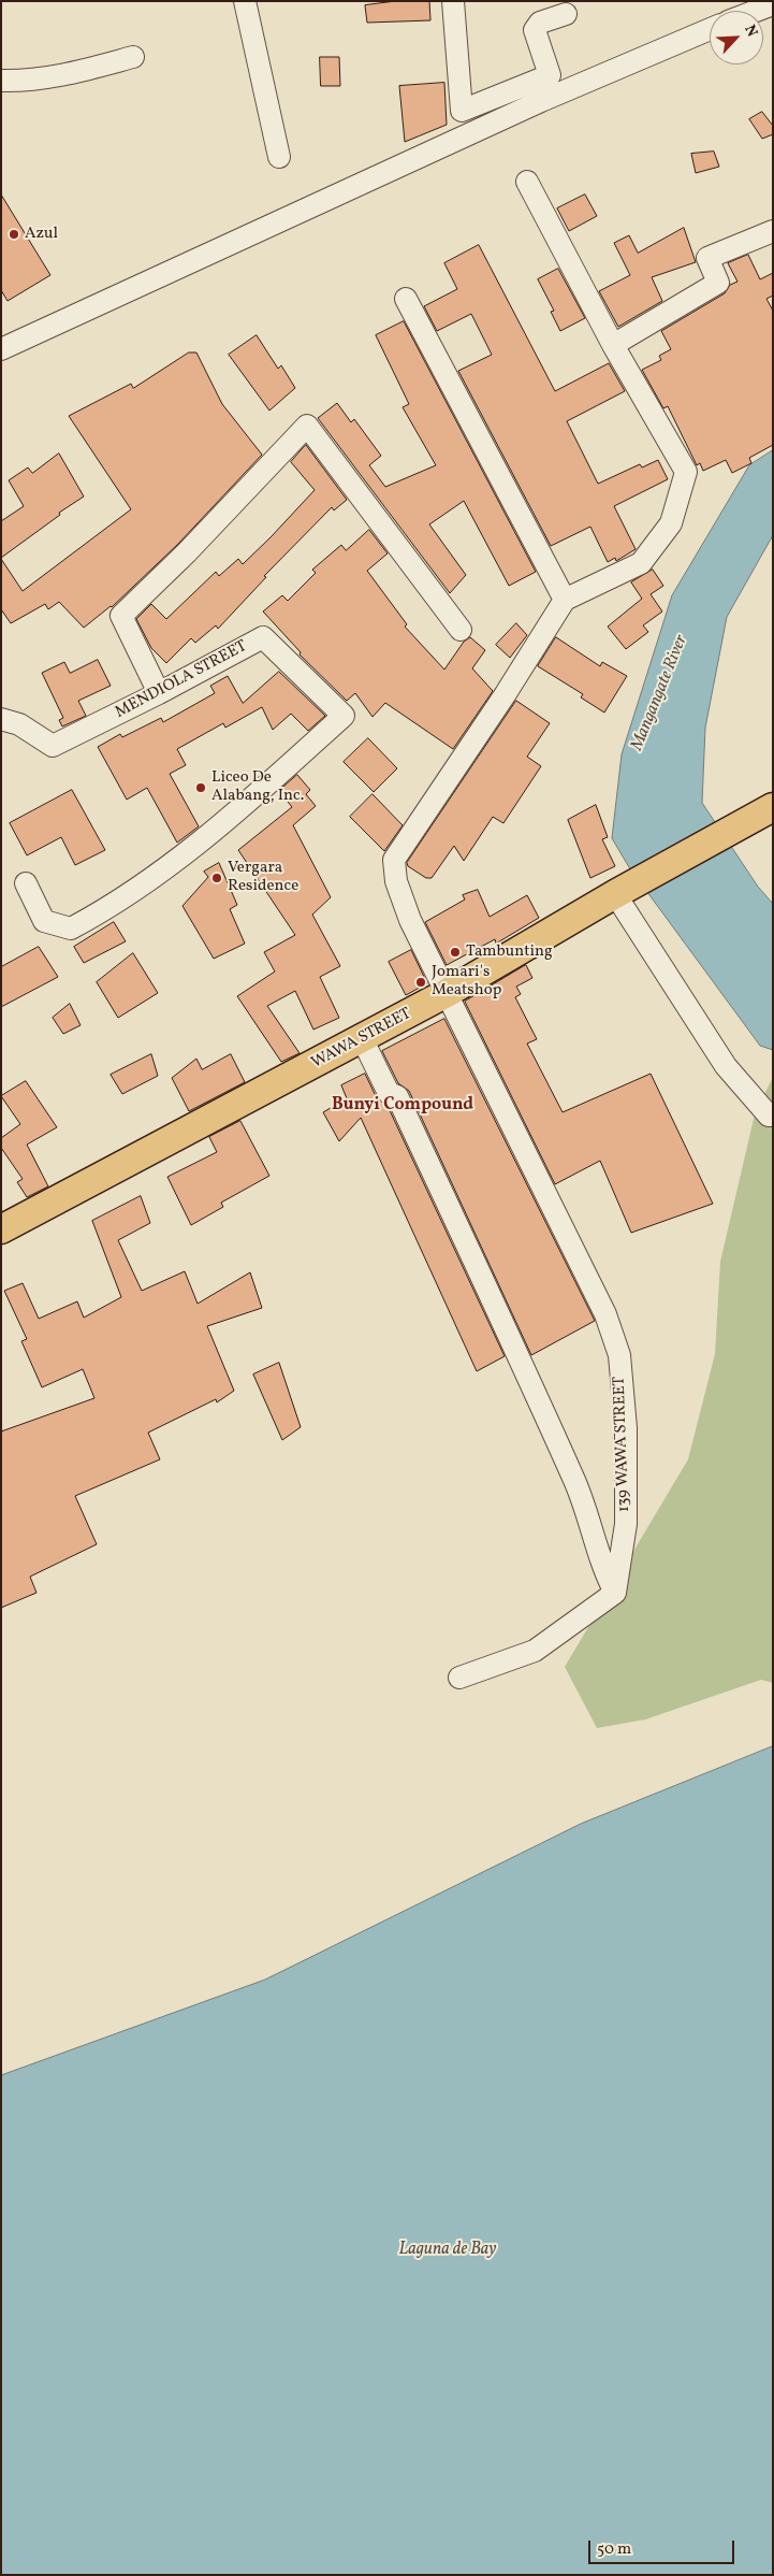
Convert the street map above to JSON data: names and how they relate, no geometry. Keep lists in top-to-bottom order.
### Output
{
  "streets": {
    "main road": ["WAWA STREET"],
    "street": ["MENDIOLA STREET", "139 WAWA STREET"]
  },
  "crossings": [
    ["WAWA STREET", "139 WAWA STREET"]
  ],
  "districts": ["Bunyi Compound"],
  "water": ["Mangangate River", "Laguna de Bay"],
  "places": [
    "Azul",
    "Liceo De Alabang, Inc.",
    "Vergara Residence",
    "Tambunting",
    "Jomari's Meatshop"
  ],
  "scale_bar": "50 m",
  "north": "top right"
}
